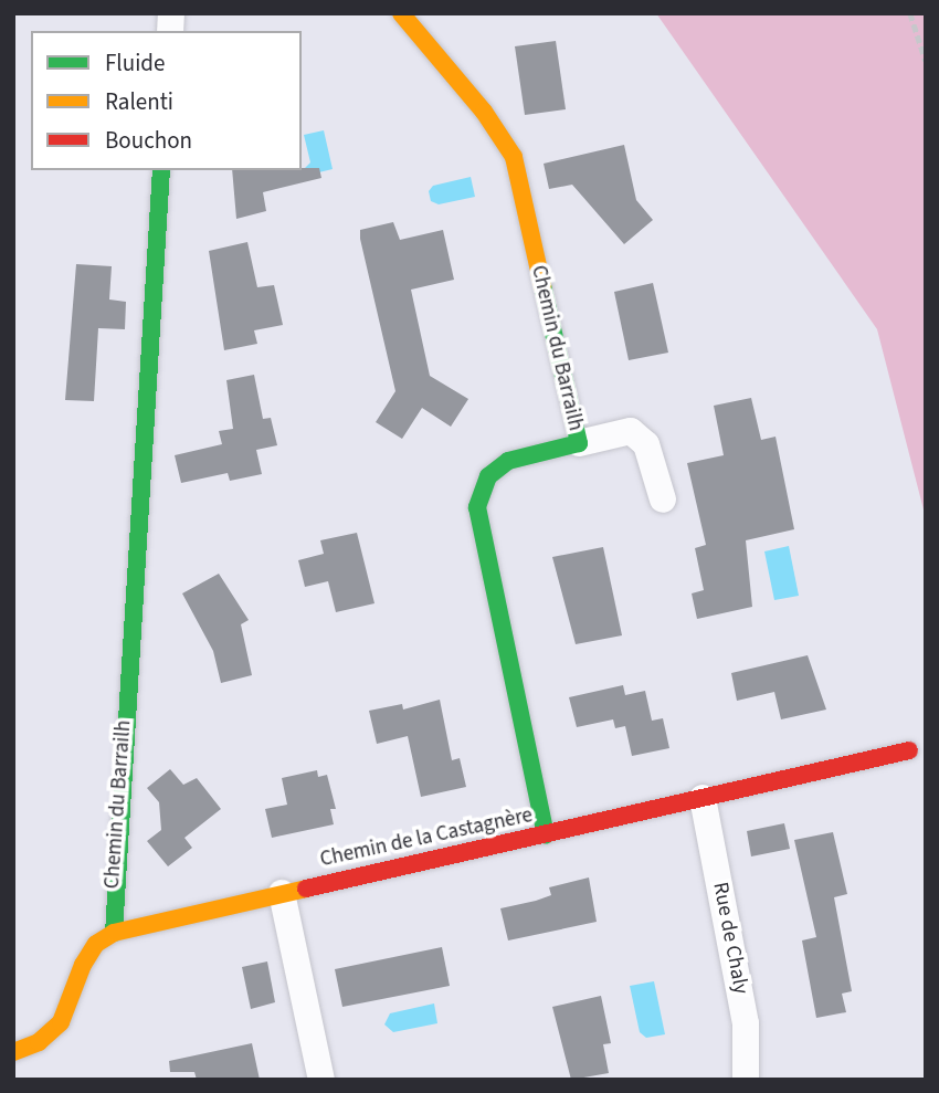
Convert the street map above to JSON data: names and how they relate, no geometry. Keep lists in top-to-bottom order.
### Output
{
  "streets": {
    "street": ["Chemin du Barrailh", "Chemin de la Castagnère", "Rue de Chaly"]
  },
  "crossings": [
    ["Chemin du Barrailh", "Chemin de la Castagnère"],
    ["Chemin de la Castagnère", "Rue de Chaly"]
  ],
  "legend": ["Fluide", "Ralenti", "Bouchon"]
}
